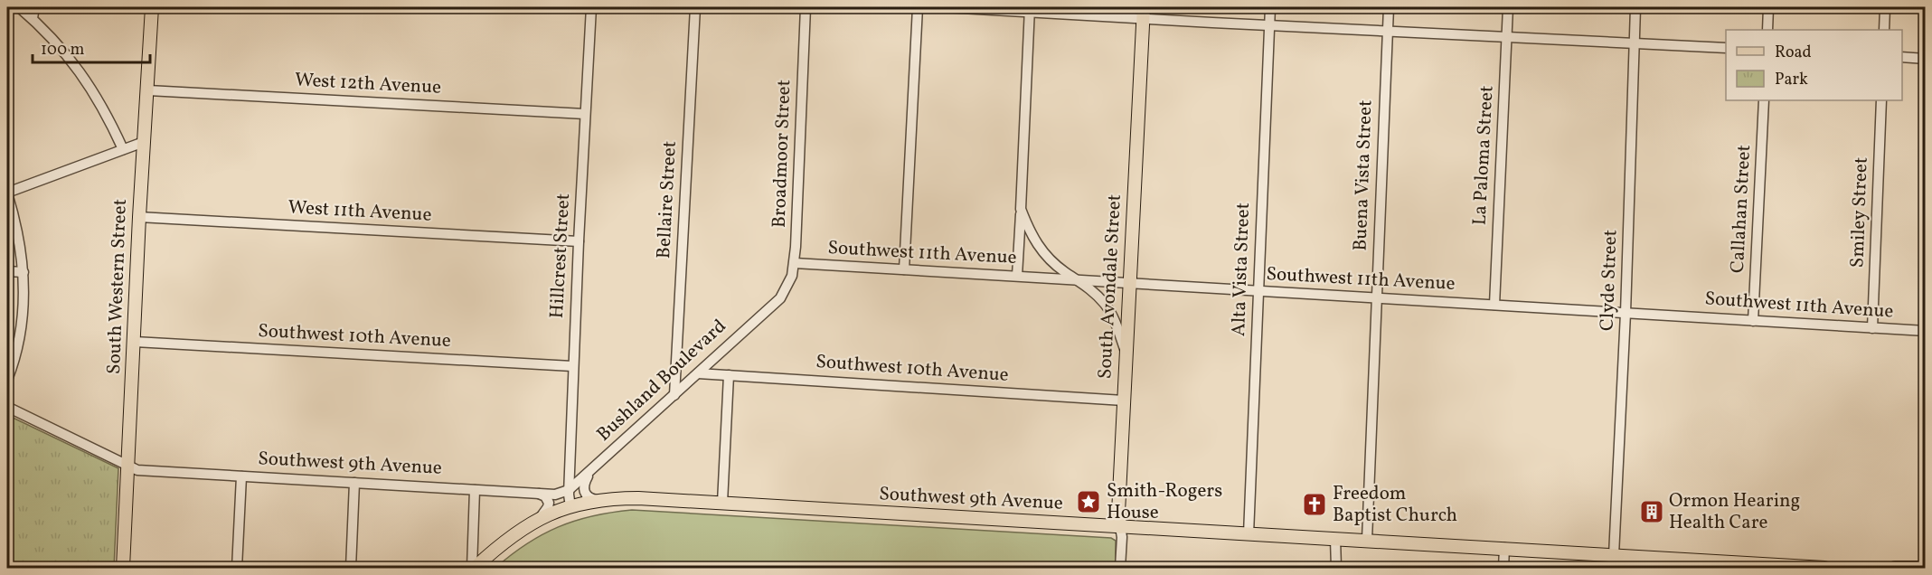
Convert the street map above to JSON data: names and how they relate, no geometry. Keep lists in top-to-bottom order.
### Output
{
  "streets": {
    "main road": [
      "South Western Street",
      "South Avondale Street",
      "Bushland Boulevard",
      "Southwest 9th Avenue"
    ],
    "street": [
      "West 12th Avenue",
      "Broadmoor Street",
      "La Paloma Street",
      "Buena Vista Street",
      "Bellaire Street",
      "Callahan Street",
      "West 11th Avenue",
      "Smiley Street",
      "Southwest 11th Avenue",
      "Hillcrest Street",
      "Alta Vista Street",
      "Clyde Street",
      "Southwest 10th Avenue"
    ]
  },
  "crossings": [
    ["West 12th Avenue", "Hillcrest Street"],
    ["West 12th Avenue", "South Western Street"],
    ["Broadmoor Street", "Southwest 11th Avenue"],
    ["Broadmoor Street", "Bushland Boulevard"],
    ["La Paloma Street", "Southwest 11th Avenue"],
    ["Buena Vista Street", "Southwest 11th Avenue"],
    ["Buena Vista Street", "Southwest 9th Avenue"],
    ["Bellaire Street", "Bushland Boulevard"],
    ["Callahan Street", "Southwest 11th Avenue"],
    ["West 11th Avenue", "Hillcrest Street"],
    ["West 11th Avenue", "South Western Street"],
    ["Smiley Street", "Southwest 11th Avenue"],
    ["Southwest 11th Avenue", "Alta Vista Street"],
    ["Southwest 11th Avenue", "Clyde Street"],
    ["Southwest 11th Avenue", "South Avondale Street"],
    ["Hillcrest Street", "Southwest 10th Avenue"],
    ["Hillcrest Street", "Bushland Boulevard"],
    ["Hillcrest Street", "Southwest 9th Avenue"],
    ["Alta Vista Street", "Southwest 9th Avenue"],
    ["Clyde Street", "Southwest 9th Avenue"],
    ["South Western Street", "Southwest 10th Avenue"],
    ["South Western Street", "Southwest 9th Avenue"],
    ["South Avondale Street", "Southwest 10th Avenue"],
    ["South Avondale Street", "Southwest 9th Avenue"],
    ["Southwest 10th Avenue", "Bushland Boulevard"],
    ["Bushland Boulevard", "Southwest 9th Avenue"]
  ],
  "places": {
    "place": ["Smith-Rogers House"],
    "church": ["Freedom Baptist Church"],
    "building": ["Ormon Hearing Health Care"]
  },
  "legend": ["Road", "Park"],
  "scale_bar": "100 m"
}
